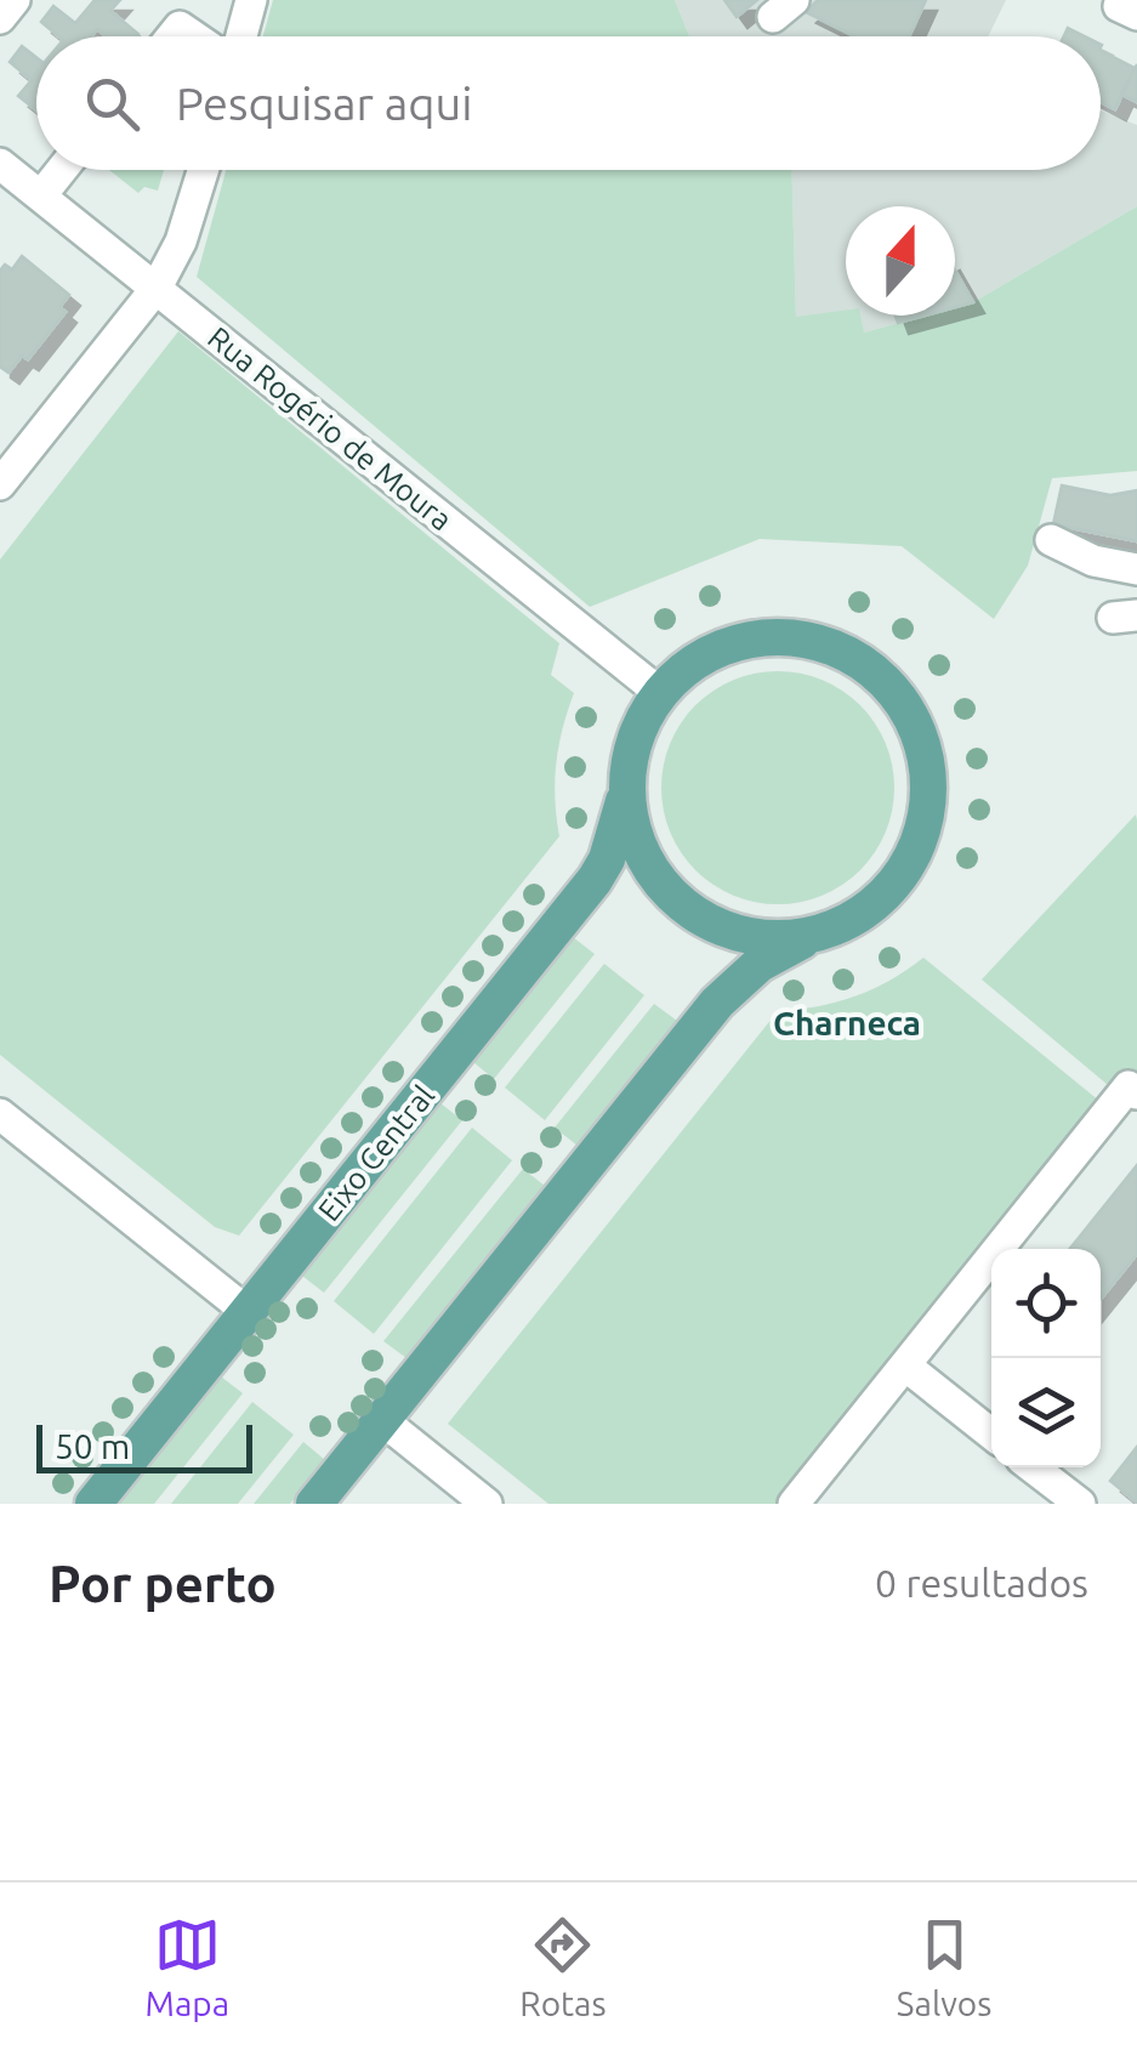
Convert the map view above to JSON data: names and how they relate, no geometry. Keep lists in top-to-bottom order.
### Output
{
  "streets": {
    "main road": ["Eixo Central"],
    "street": ["Rua Rogério de Moura"]
  },
  "crossings": [
    ["Rua Rogério de Moura", "Eixo Central"]
  ],
  "districts": ["Charneca"],
  "scale_bar": "50 m",
  "north": "top",
  "page": {
    "search": "Pesquisar aqui",
    "scale": "50 m",
    "heading": ["Por perto", "0 resultados"],
    "nav": ["Mapa", "Rotas", "Salvos"]
  }
}
